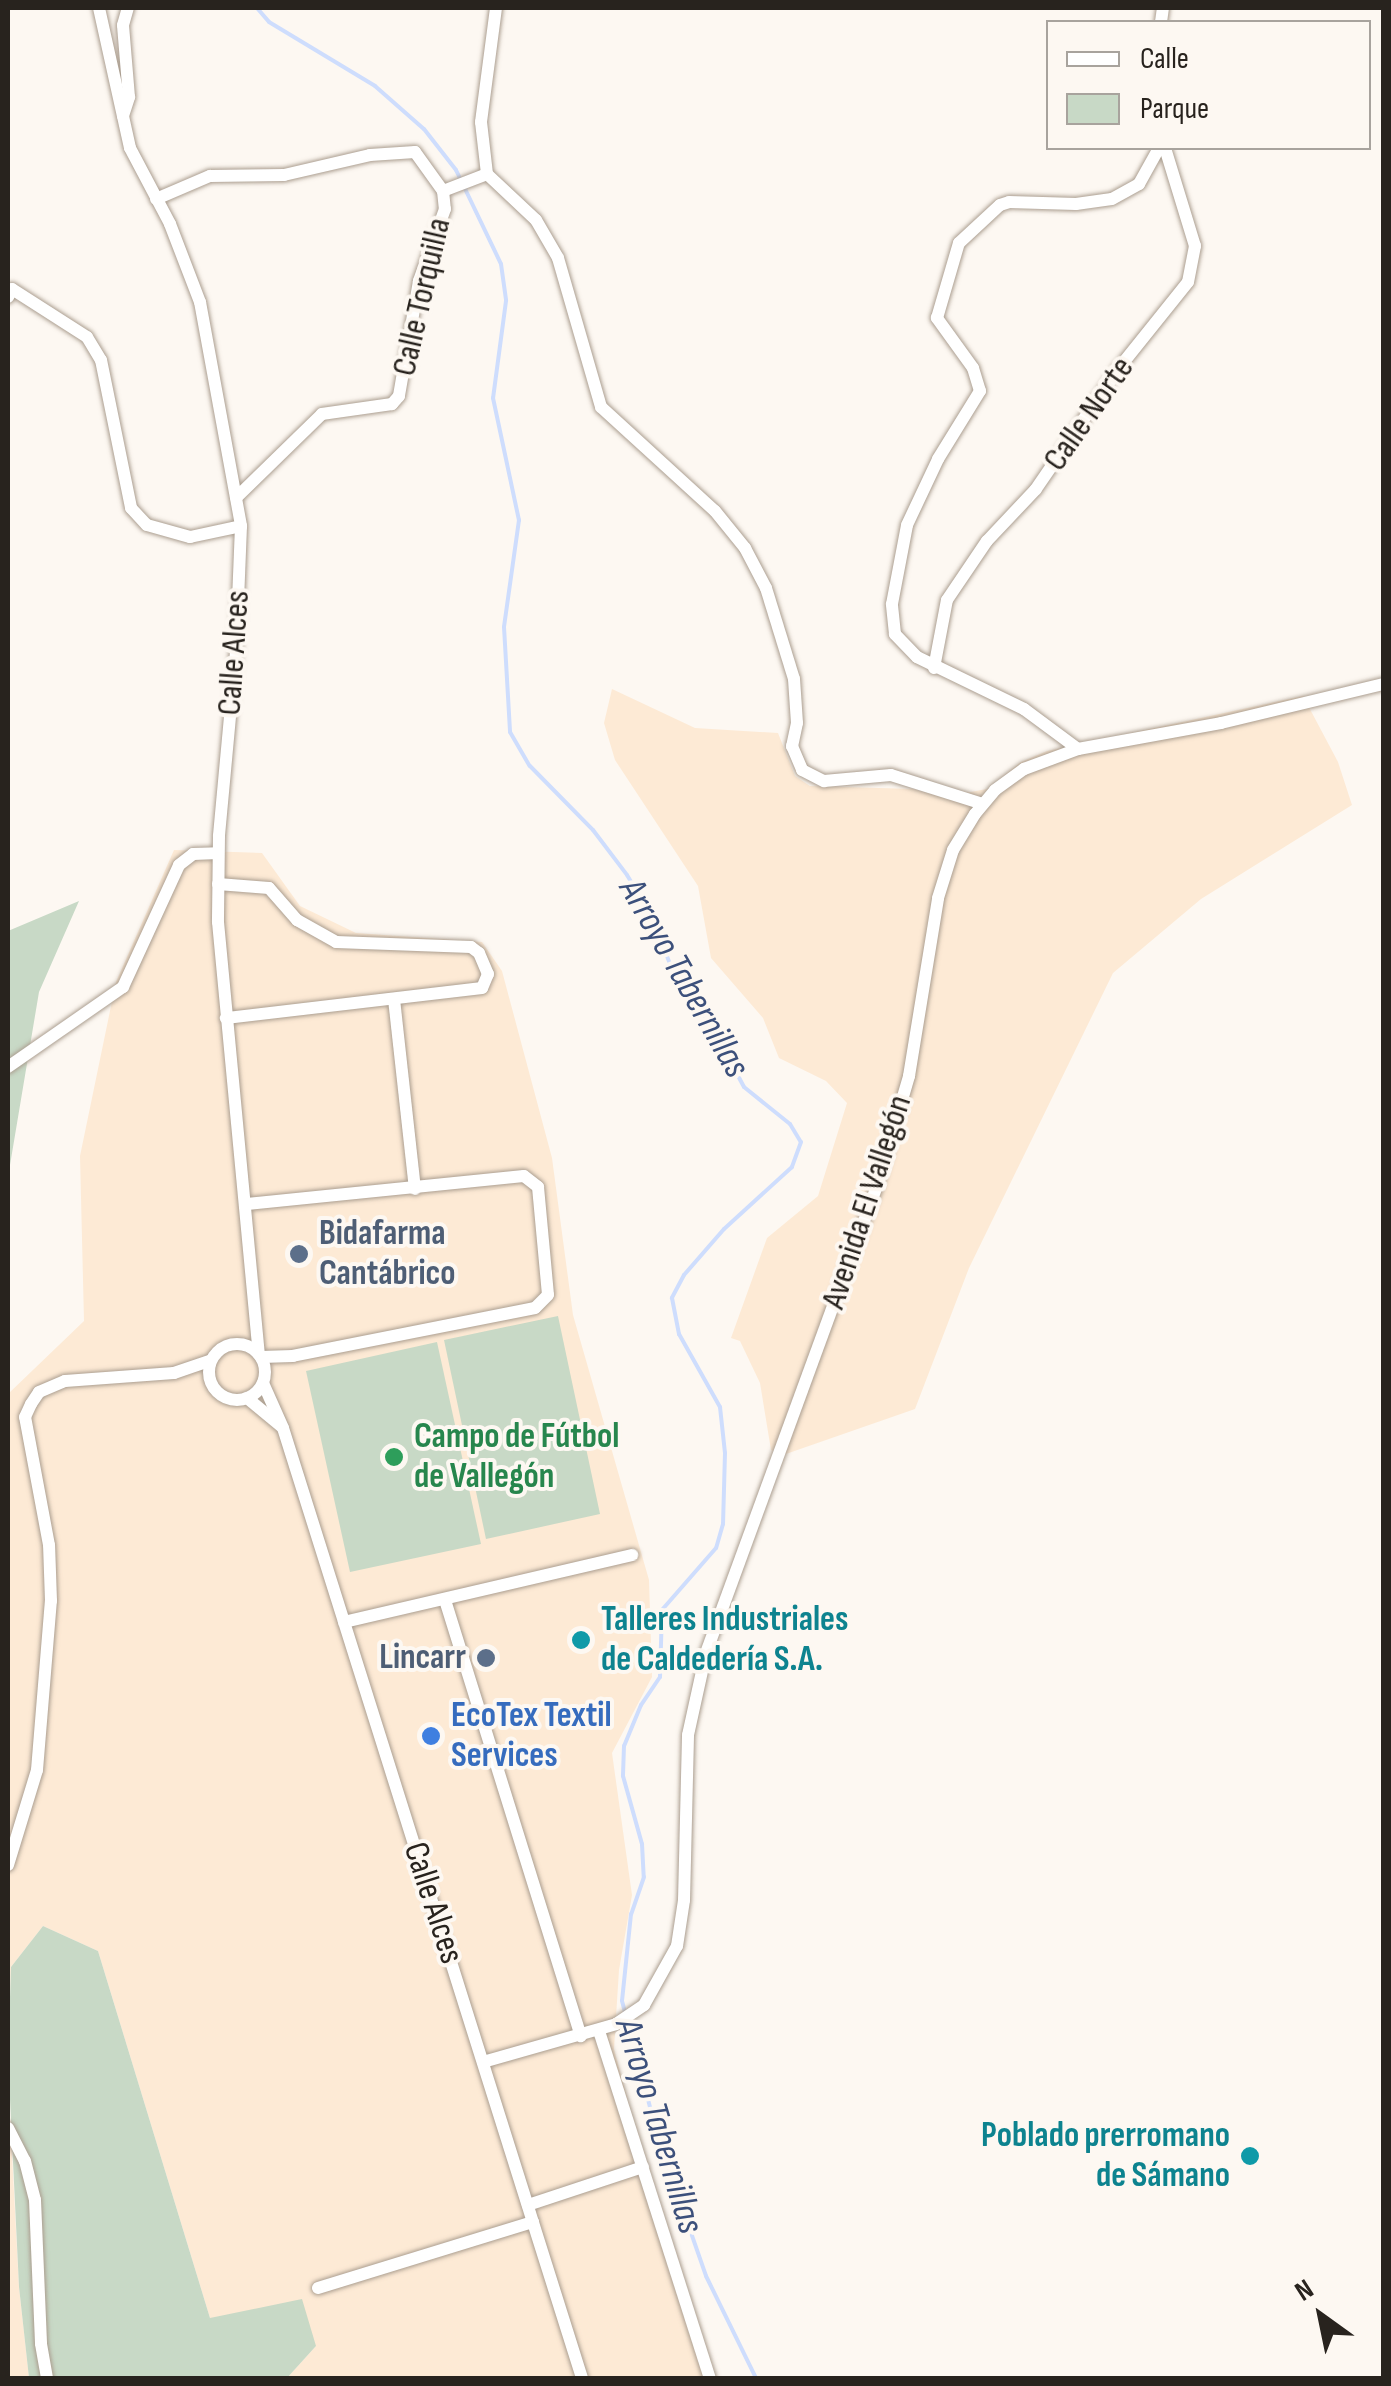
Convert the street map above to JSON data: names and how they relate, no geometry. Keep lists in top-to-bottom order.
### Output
{
  "streets": {
    "street": [
      "Calle Torquilla",
      "Calle Norte",
      "Calle Alces",
      "Avenida El Vallegón"
    ]
  },
  "crossings": [
    ["Calle Torquilla", "Calle Alces"]
  ],
  "water": ["Arroyo Tabernillas"],
  "places": [
    "Bidafarma Cantábrico",
    "Campo de Fútbol de Vallegón",
    "Talleres Industriales de Caldedería S.A.",
    "Lincarr",
    "EcoTex Textil Services",
    "Poblado prerromano de Sámano"
  ],
  "legend": ["Calle", "Parque"],
  "north": "top left"
}
